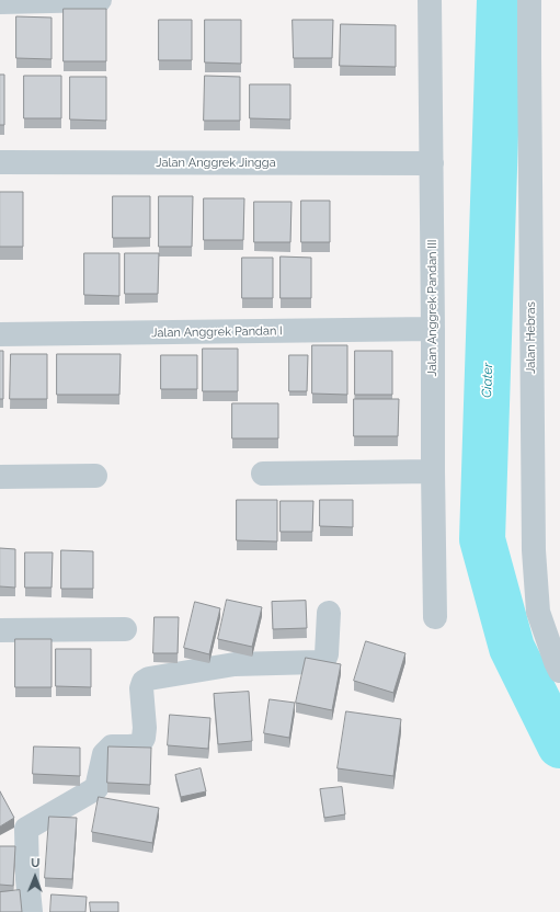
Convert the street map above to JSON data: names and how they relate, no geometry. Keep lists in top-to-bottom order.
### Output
{
  "streets": {
    "street": [
      "Jalan Anggrek Jingga",
      "Jalan Anggrek Pandan III",
      "Jalan Anggrek Pandan I",
      "Jalan Hebras"
    ]
  },
  "crossings": [
    ["Jalan Anggrek Jingga", "Jalan Anggrek Pandan III"],
    ["Jalan Anggrek Pandan III", "Jalan Anggrek Pandan I"]
  ],
  "water": ["Ciater"],
  "north": "top"
}
